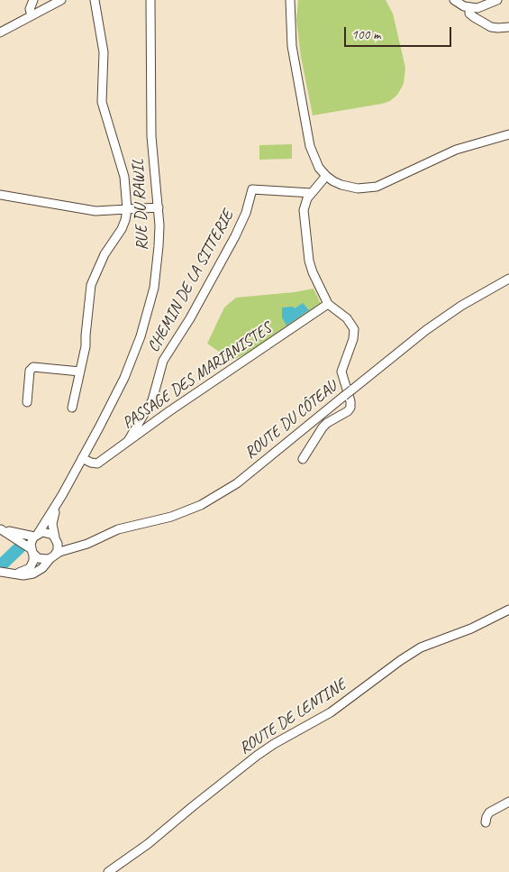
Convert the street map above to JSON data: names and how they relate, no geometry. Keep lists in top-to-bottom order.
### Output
{
  "streets": {
    "street": [
      "RUE DU RAWIL",
      "CHEMIN DE LA SITTERIE",
      "PASSAGE DES MARIANISTES",
      "ROUTE DU CÔTEAU",
      "ROUTE DE LENTINE"
    ]
  },
  "crossings": [
    ["RUE DU RAWIL", "PASSAGE DES MARIANISTES"],
    ["RUE DU RAWIL", "ROUTE DU CÔTEAU"],
    ["CHEMIN DE LA SITTERIE", "PASSAGE DES MARIANISTES"]
  ],
  "scale_bar": "100 m"
}
